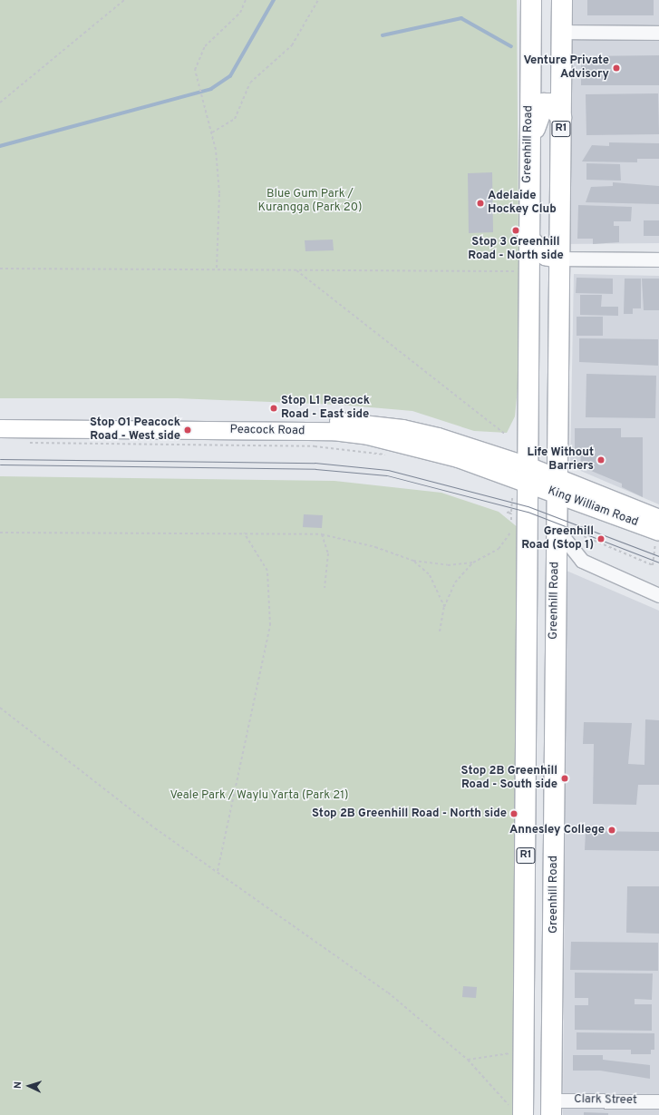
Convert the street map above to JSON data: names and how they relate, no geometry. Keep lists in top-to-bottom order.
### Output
{
  "streets": {
    "highway": ["R1", "Greenhill Road"],
    "main road": ["Peacock Road", "King William Road"],
    "street": ["Clark Street"]
  },
  "crossings": [
    ["Greenhill Road", "Peacock Road"],
    ["Greenhill Road", "King William Road"],
    ["Greenhill Road", "Clark Street"],
    ["Peacock Road", "King William Road"]
  ],
  "parks": ["Blue Gum Park / Kurangga (Park 20)", "Veale Park / Waylu Yarta (Park 21)"],
  "places": [
    "Venture Private Advisory",
    "Adelaide Hockey Club",
    "Stop 3 Greenhill Road - North side",
    "Stop L1 Peacock Road - East side",
    "Stop O1 Peacock Road - West side",
    "Life Without Barriers",
    "Greenhill Road (Stop 1)",
    "Stop 2B Greenhill Road - South side",
    "Stop 2B Greenhill Road - North side",
    "Annesley College"
  ],
  "north": "left"
}
